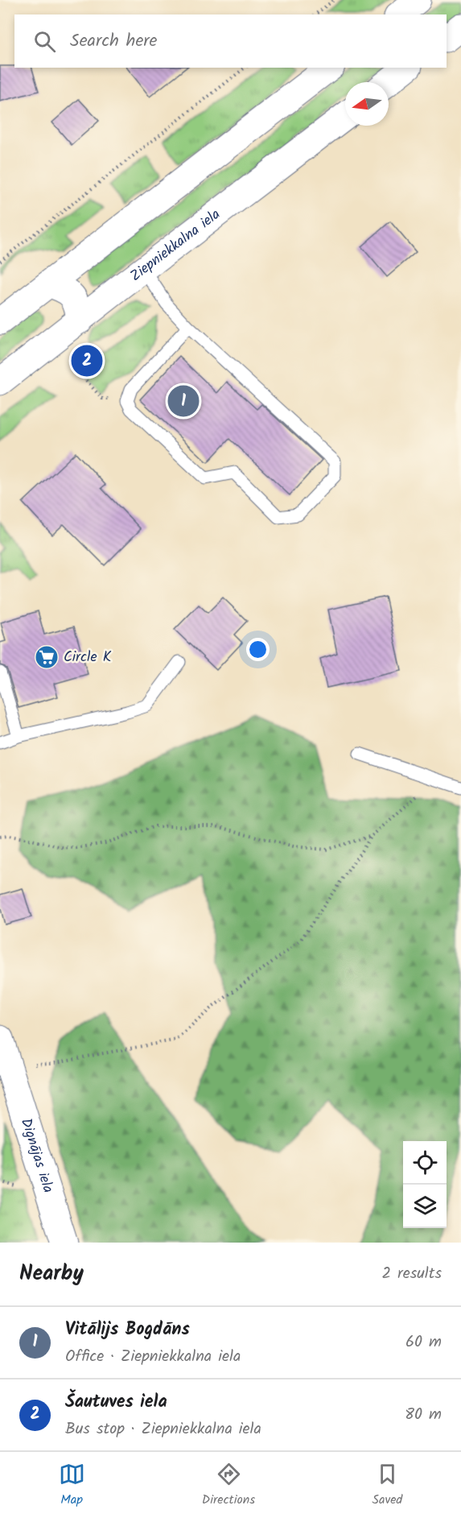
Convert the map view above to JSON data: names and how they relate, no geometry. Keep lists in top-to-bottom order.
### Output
{
  "streets": {
    "main road": ["Ziepniekkalna iela", "Dignājas iela"]
  },
  "places": {
    "supermarket": ["Circle K"]
  },
  "north": "left",
  "page": {
    "search": "Search here",
    "pins": ["2", "1"],
    "heading": ["Nearby", "2 results"],
    "list": [
      {
        "mark": "1",
        "name": "Vitālijs Bogdāns",
        "note": "Office · Ziepniekkalna iela",
        "value": "60 m"
      },
      {
        "mark": "2",
        "name": "Šautuves iela",
        "note": "Bus stop · Ziepniekkalna iela",
        "value": "80 m"
      }
    ],
    "nav": ["Map", "Directions", "Saved"]
  }
}
